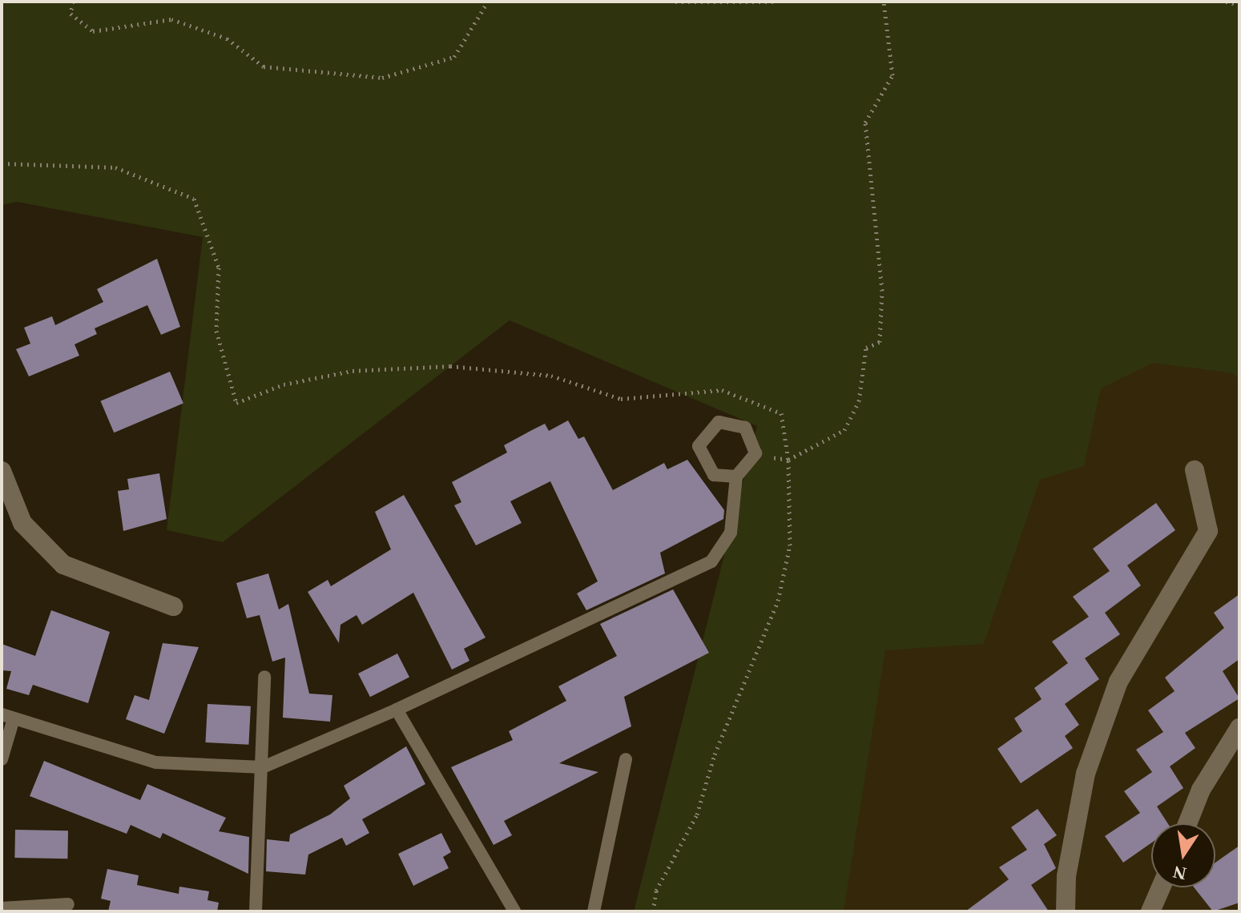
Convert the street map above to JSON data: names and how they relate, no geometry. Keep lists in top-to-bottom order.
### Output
{
  "north": "bottom"
}
